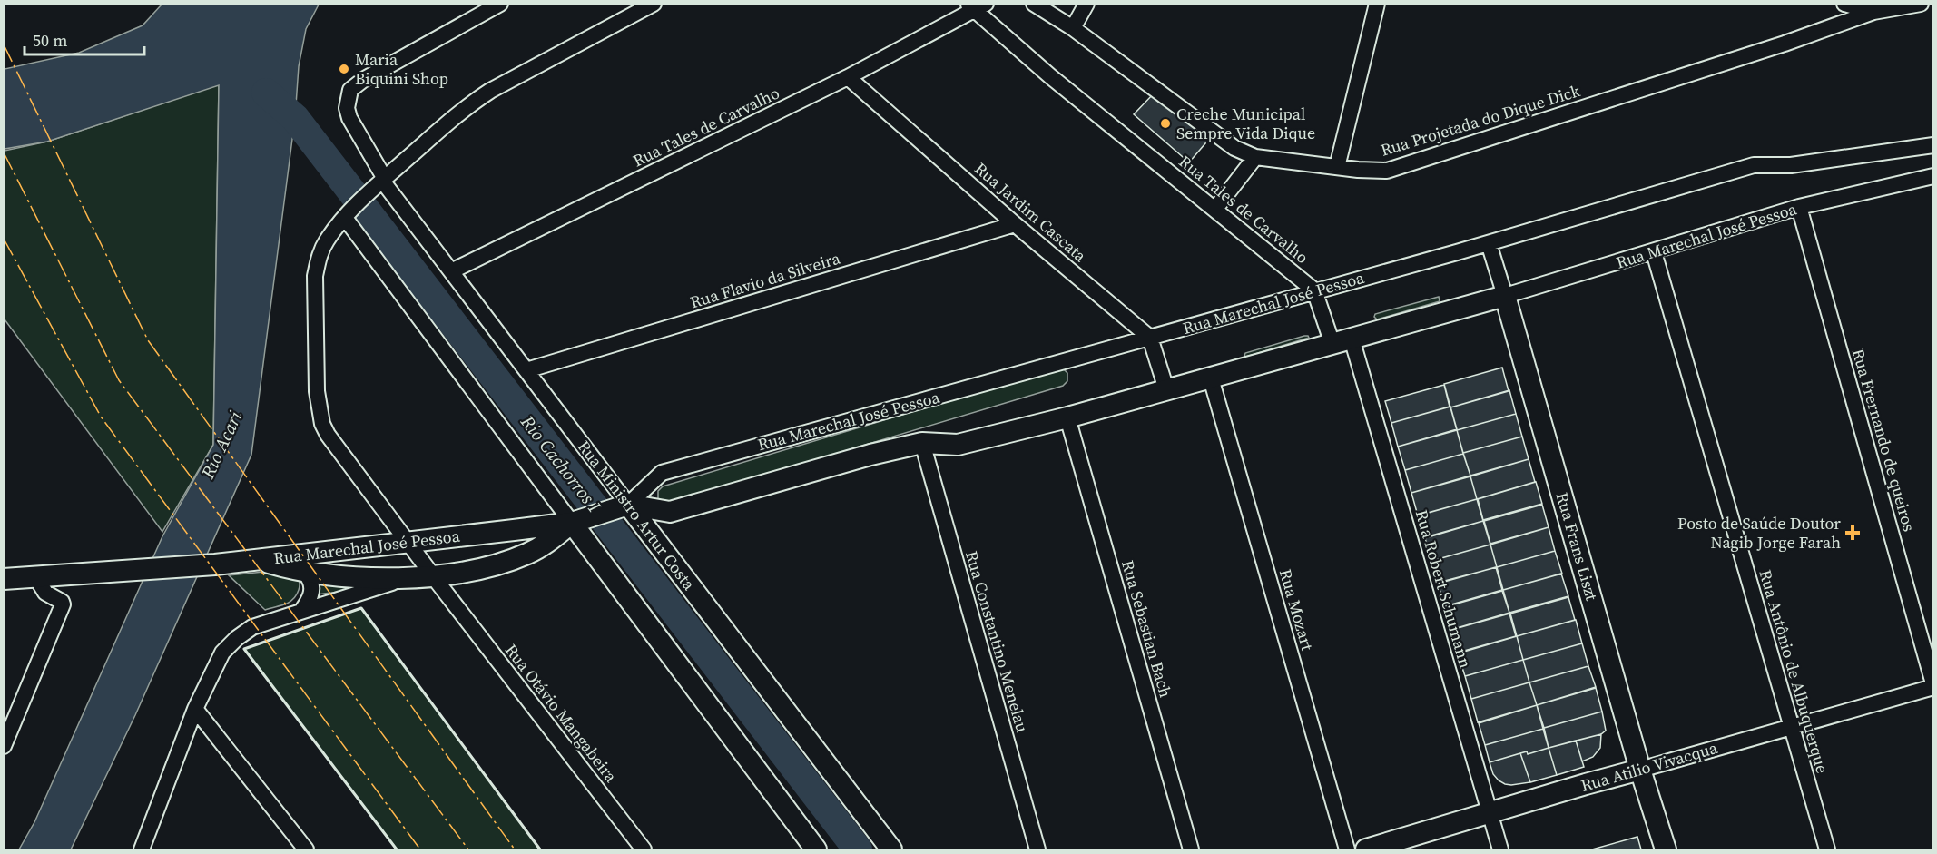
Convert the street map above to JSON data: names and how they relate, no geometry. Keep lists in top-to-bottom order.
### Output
{
  "streets": {
    "street": [
      "Rua Projetada do Dique Dick",
      "Rua Tales de Carvalho",
      "Rua Jardim Cascata",
      "Rua Marechal José Pessoa",
      "Rua Flavio da Silveira",
      "Rua Frernando de queiros",
      "Rua Ministro Artur Costa",
      "Rua Frans Liszt",
      "Rua Robert Schumann",
      "Rua Mozart",
      "Rua Sebastian Bach",
      "Rua Constantino Menelau",
      "Rua Antônio de Albuquerque",
      "Rua Otávio Mangabeira",
      "Rua Atilio Vivacqua"
    ]
  },
  "crossings": [
    ["Rua Tales de Carvalho", "Rua Jardim Cascata"],
    ["Rua Tales de Carvalho", "Rua Marechal José Pessoa"],
    ["Rua Tales de Carvalho", "Rua Ministro Artur Costa"],
    ["Rua Tales de Carvalho", "Rua Robert Schumann"],
    ["Rua Jardim Cascata", "Rua Marechal José Pessoa"],
    ["Rua Jardim Cascata", "Rua Flavio da Silveira"],
    ["Rua Marechal José Pessoa", "Rua Frernando de queiros"],
    ["Rua Marechal José Pessoa", "Rua Ministro Artur Costa"],
    ["Rua Marechal José Pessoa", "Rua Frans Liszt"],
    ["Rua Marechal José Pessoa", "Rua Robert Schumann"],
    ["Rua Marechal José Pessoa", "Rua Mozart"],
    ["Rua Marechal José Pessoa", "Rua Sebastian Bach"],
    ["Rua Marechal José Pessoa", "Rua Constantino Menelau"],
    ["Rua Marechal José Pessoa", "Rua Antônio de Albuquerque"],
    ["Rua Marechal José Pessoa", "Rua Otávio Mangabeira"],
    ["Rua Flavio da Silveira", "Rua Ministro Artur Costa"],
    ["Rua Frernando de queiros", "Rua Atilio Vivacqua"],
    ["Rua Ministro Artur Costa", "Rua Otávio Mangabeira"],
    ["Rua Frans Liszt", "Rua Atilio Vivacqua"],
    ["Rua Robert Schumann", "Rua Atilio Vivacqua"],
    ["Rua Antônio de Albuquerque", "Rua Atilio Vivacqua"]
  ],
  "water": ["Rio Acari", "Rio Cachorros I"],
  "places": {
    "other": ["Maria Biquini Shop", "Creche Municipal Sempre Vida Dique"],
    "health": ["Posto de Saúde Doutor Nagib Jorge Farah"]
  },
  "scale_bar": "50 m"
}
